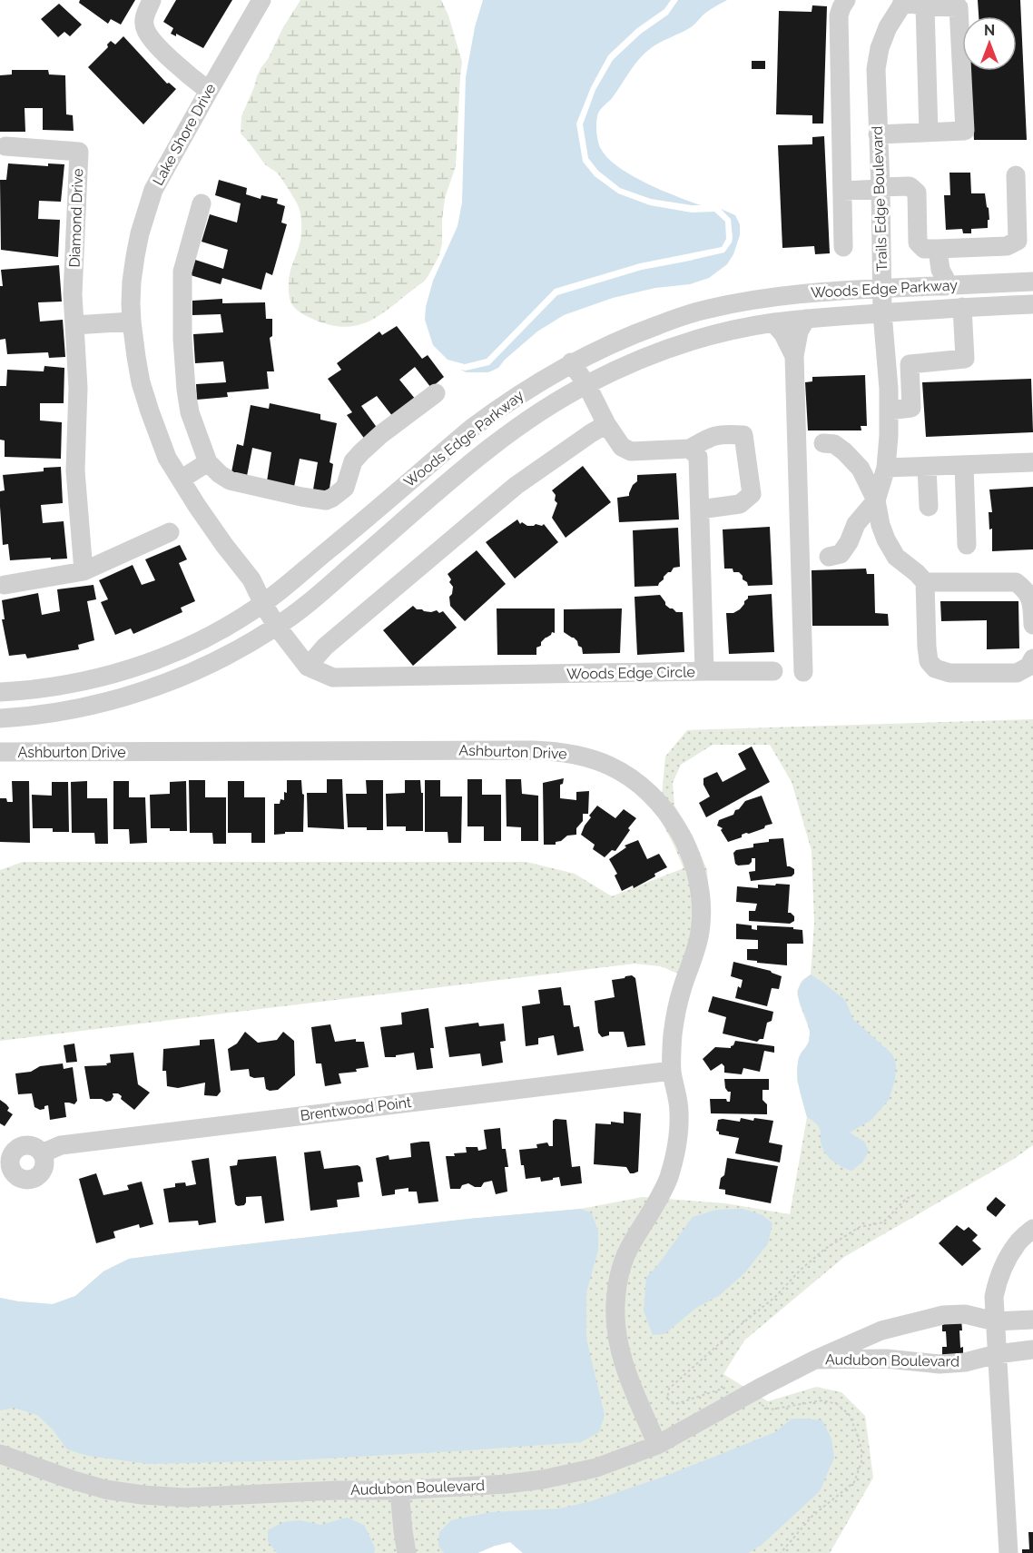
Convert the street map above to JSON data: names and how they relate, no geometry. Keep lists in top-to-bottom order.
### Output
{
  "streets": {
    "street": [
      "Lake Shore Drive",
      "Trails Edge Boulevard",
      "Diamond Drive",
      "Woods Edge Parkway",
      "Woods Edge Circle",
      "Ashburton Drive",
      "Brentwood Point",
      "Audubon Boulevard"
    ]
  },
  "crossings": [
    ["Lake Shore Drive", "Woods Edge Parkway"],
    ["Lake Shore Drive", "Woods Edge Circle"],
    ["Trails Edge Boulevard", "Woods Edge Parkway"],
    ["Woods Edge Parkway", "Woods Edge Circle"],
    ["Ashburton Drive", "Brentwood Point"],
    ["Ashburton Drive", "Audubon Boulevard"]
  ],
  "north": "top"
}
